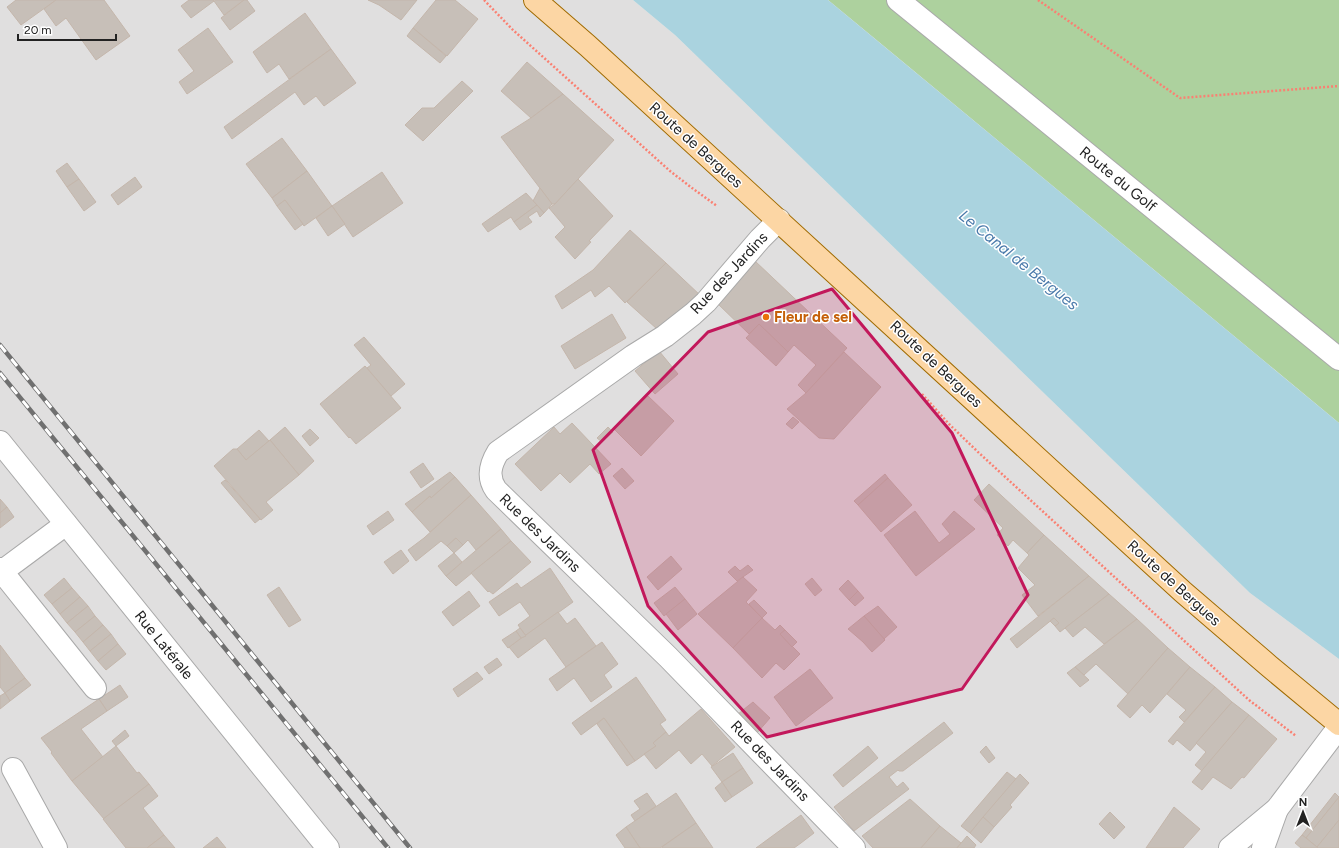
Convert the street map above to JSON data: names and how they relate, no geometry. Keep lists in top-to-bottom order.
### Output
{
  "streets": {
    "main road": ["Route de Bergues"],
    "street": ["Route du Golf", "Rue des Jardins", "Rue Latérale"]
  },
  "crossings": [
    ["Route de Bergues", "Rue des Jardins"]
  ],
  "water": ["Le Canal de Bergues"],
  "places": ["Fleur de sel"],
  "scale_bar": "20 m",
  "north": "top"
}
